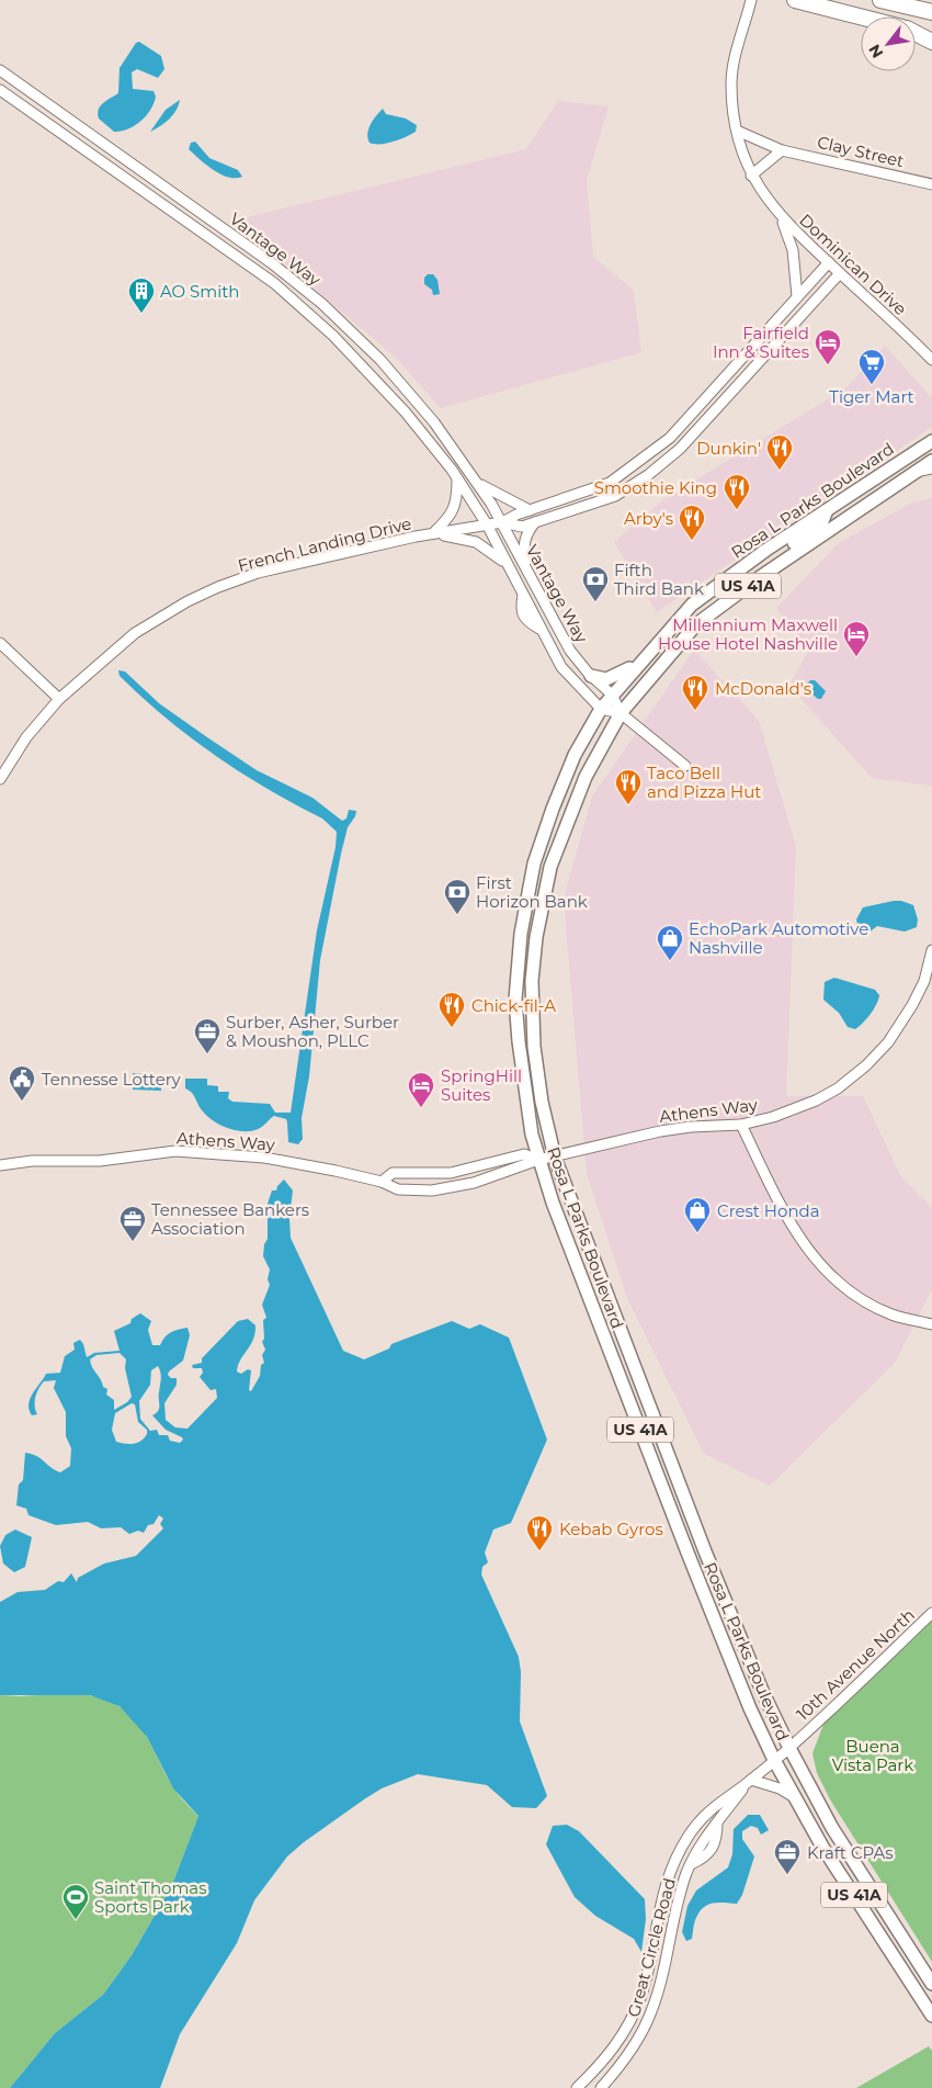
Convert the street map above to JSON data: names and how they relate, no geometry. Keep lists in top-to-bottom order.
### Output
{
  "streets": {
    "main road": ["Rosa L Parks Boulevard", "US 41A"],
    "street": [
      "Clay Street",
      "Vantage Way",
      "Dominican Drive",
      "French Landing Drive",
      "Athens Way",
      "10th Avenue North",
      "Great Circle Road"
    ]
  },
  "crossings": [
    ["Clay Street", "Dominican Drive"],
    ["Vantage Way", "Rosa L Parks Boulevard"],
    ["Vantage Way", "French Landing Drive"],
    ["Dominican Drive", "French Landing Drive"],
    ["Rosa L Parks Boulevard", "Athens Way"],
    ["Rosa L Parks Boulevard", "10th Avenue North"],
    ["Rosa L Parks Boulevard", "Great Circle Road"],
    ["10th Avenue North", "Great Circle Road"]
  ],
  "parks": ["Buena Vista Park"],
  "places": {
    "building": ["AO Smith"],
    "hotel": ["Fairfield Inn & Suites", "Millennium Maxwell House Hotel Nashville", "SpringHill Suites"],
    "supermarket": ["Tiger Mart"],
    "restaurant": [
      "Dunkin'",
      "Smoothie King",
      "Arby's",
      "McDonald's",
      "Taco Bell and Pizza Hut",
      "Chick-fil-A",
      "Kebab Gyros"
    ],
    "bank": ["Fifth Third Bank", "First Horizon Bank"],
    "shop": ["EchoPark Automotive Nashville", "Crest Honda"],
    "office": ["Surber, Asher, Surber & Moushon, PLLC", "Tennessee Bankers Association", "Kraft CPAs"],
    "public building": ["Tennesse Lottery"],
    "sports": ["Saint Thomas Sports Park"]
  },
  "north": "bottom left"
}
